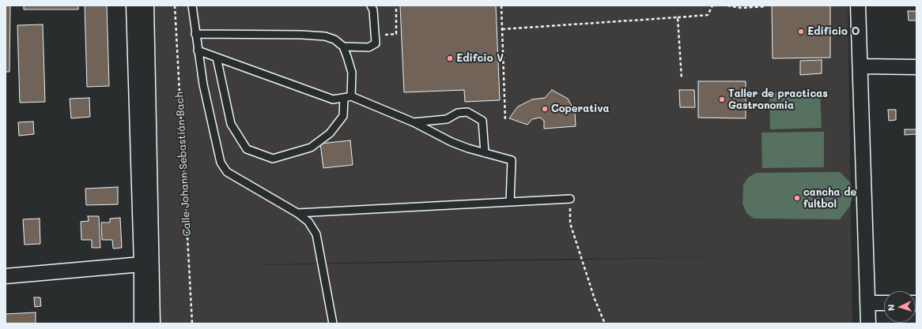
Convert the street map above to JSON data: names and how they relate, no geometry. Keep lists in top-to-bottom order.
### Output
{
  "streets": {
    "path": ["Calle Johann Sebastián Bach"]
  },
  "places": [
    "Edificio O",
    "Edifcio V",
    "Taller de practicas Gastronomia",
    "Coperativa",
    "cancha de fultbol"
  ],
  "north": "left"
}
